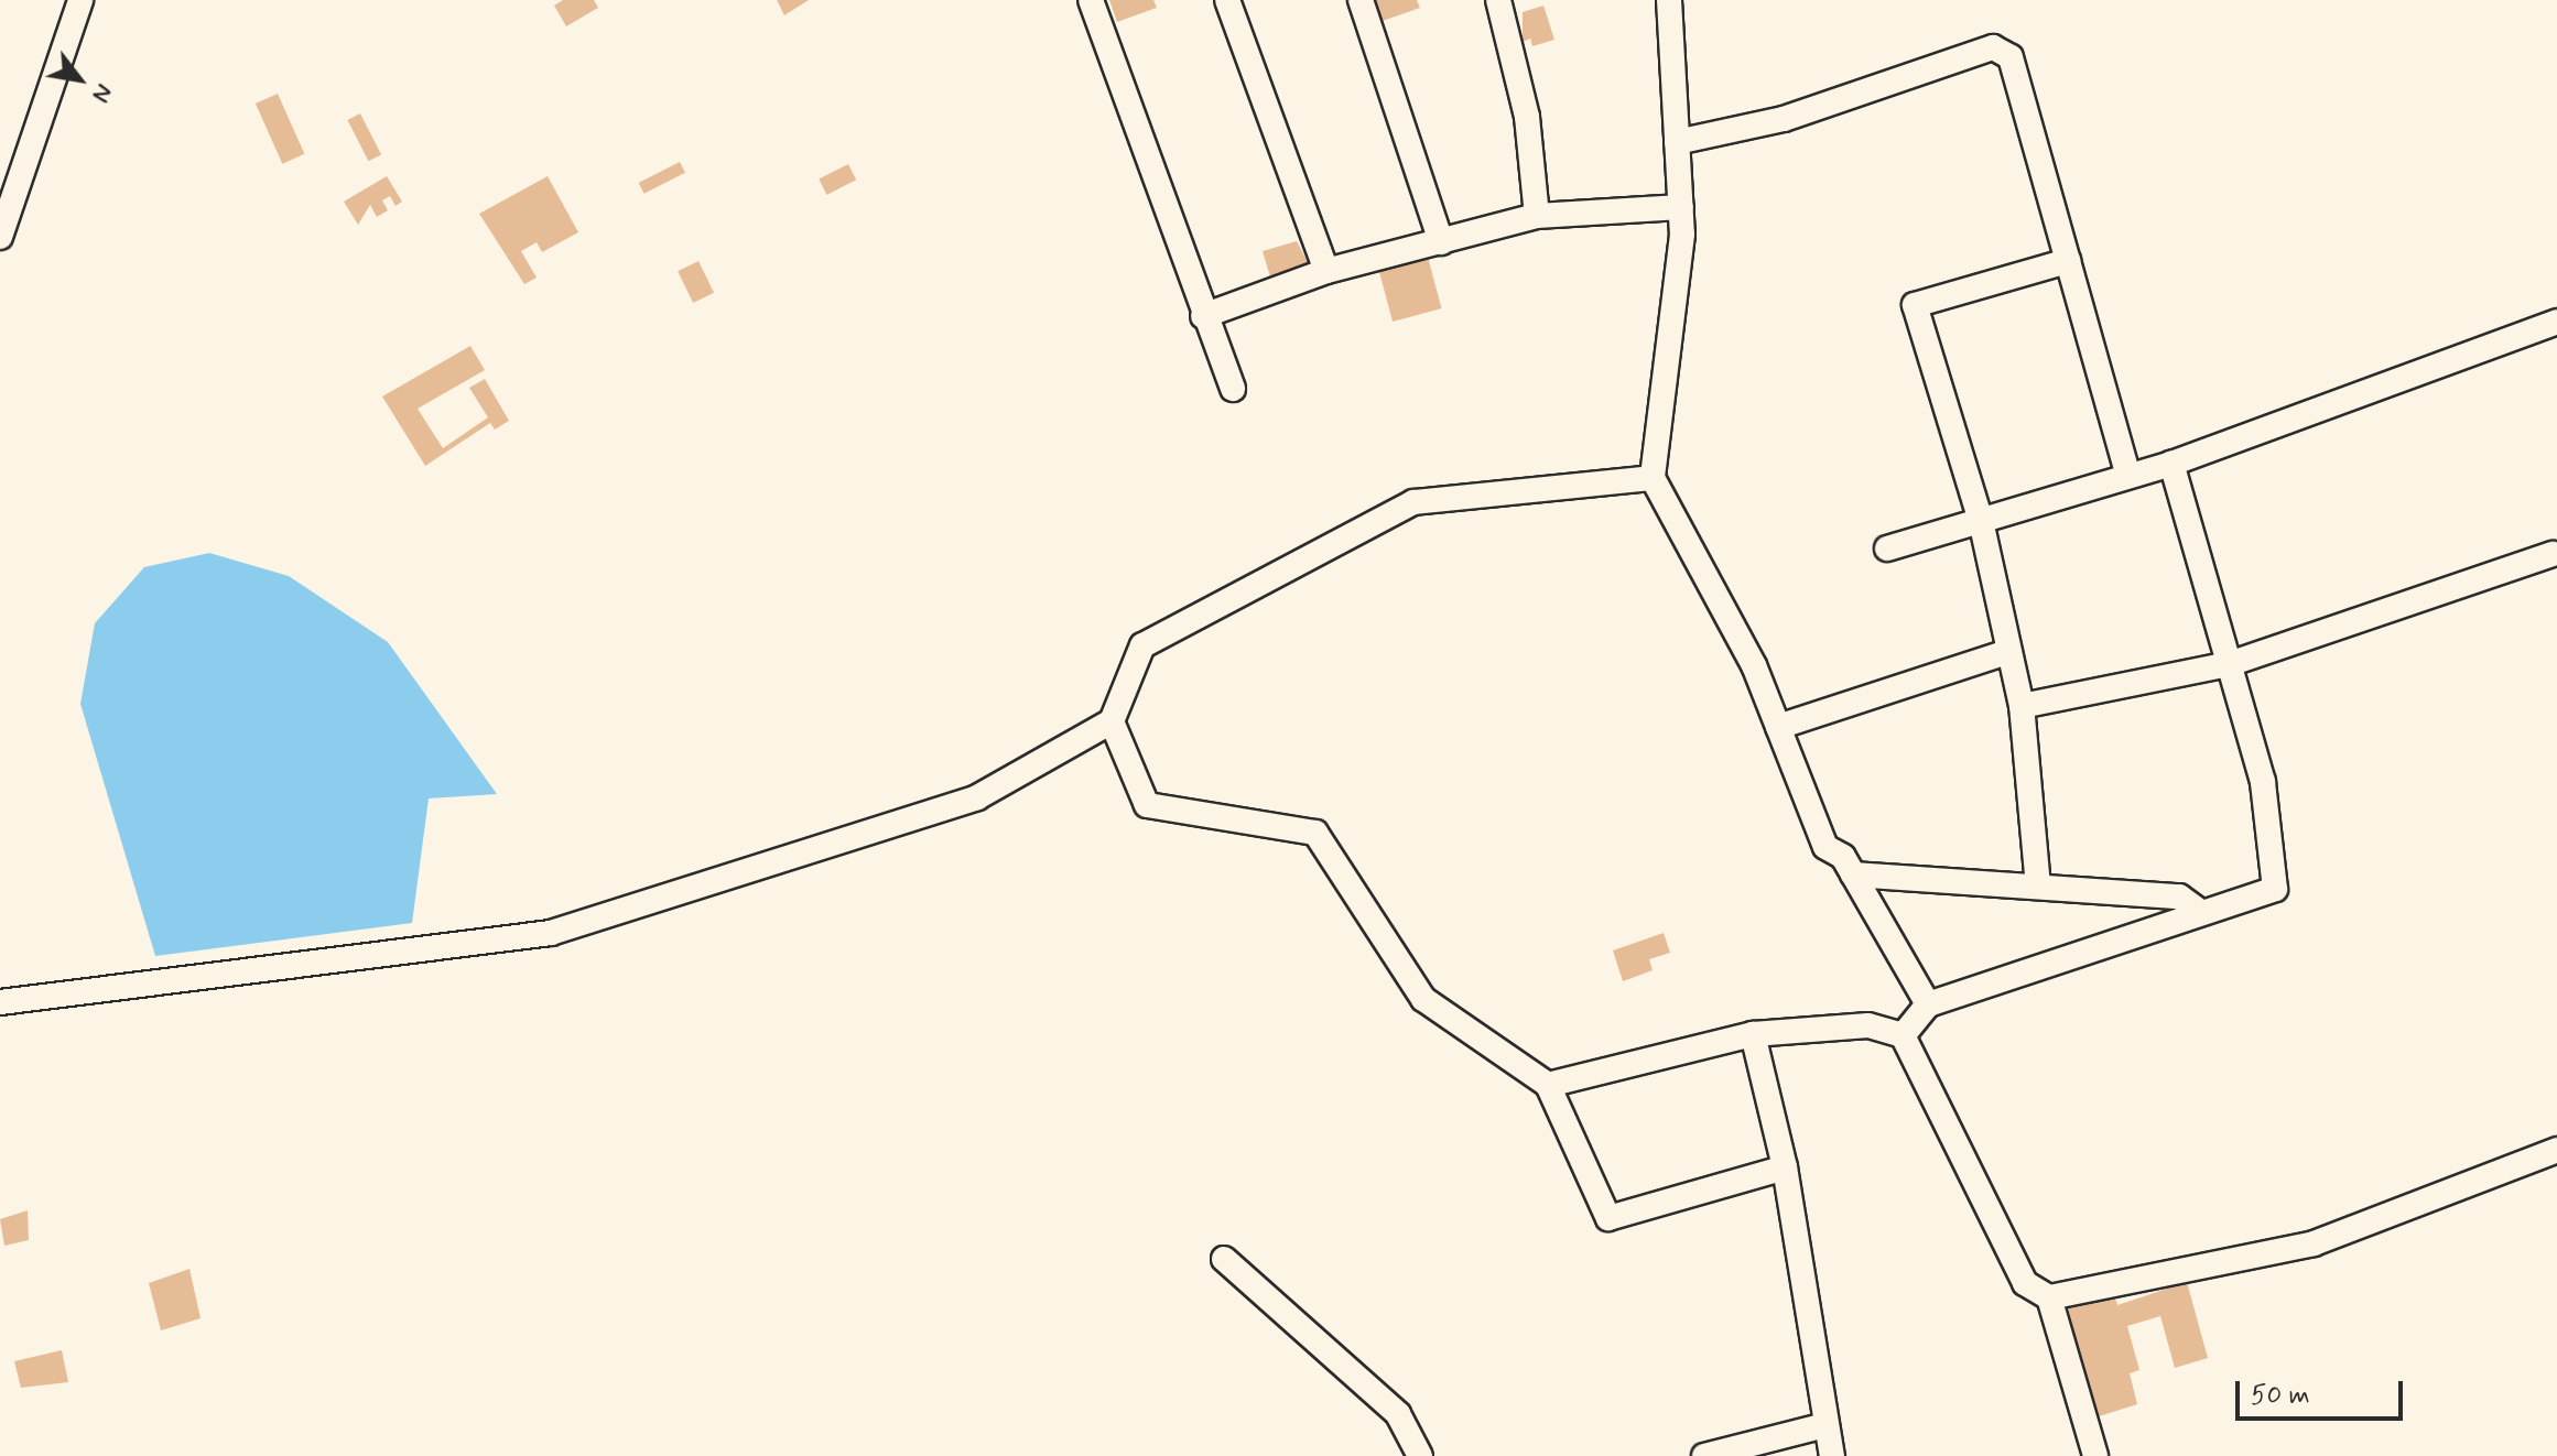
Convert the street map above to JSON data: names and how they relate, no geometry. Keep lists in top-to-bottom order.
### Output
{
  "scale_bar": "50 m",
  "north": "bottom right"
}
